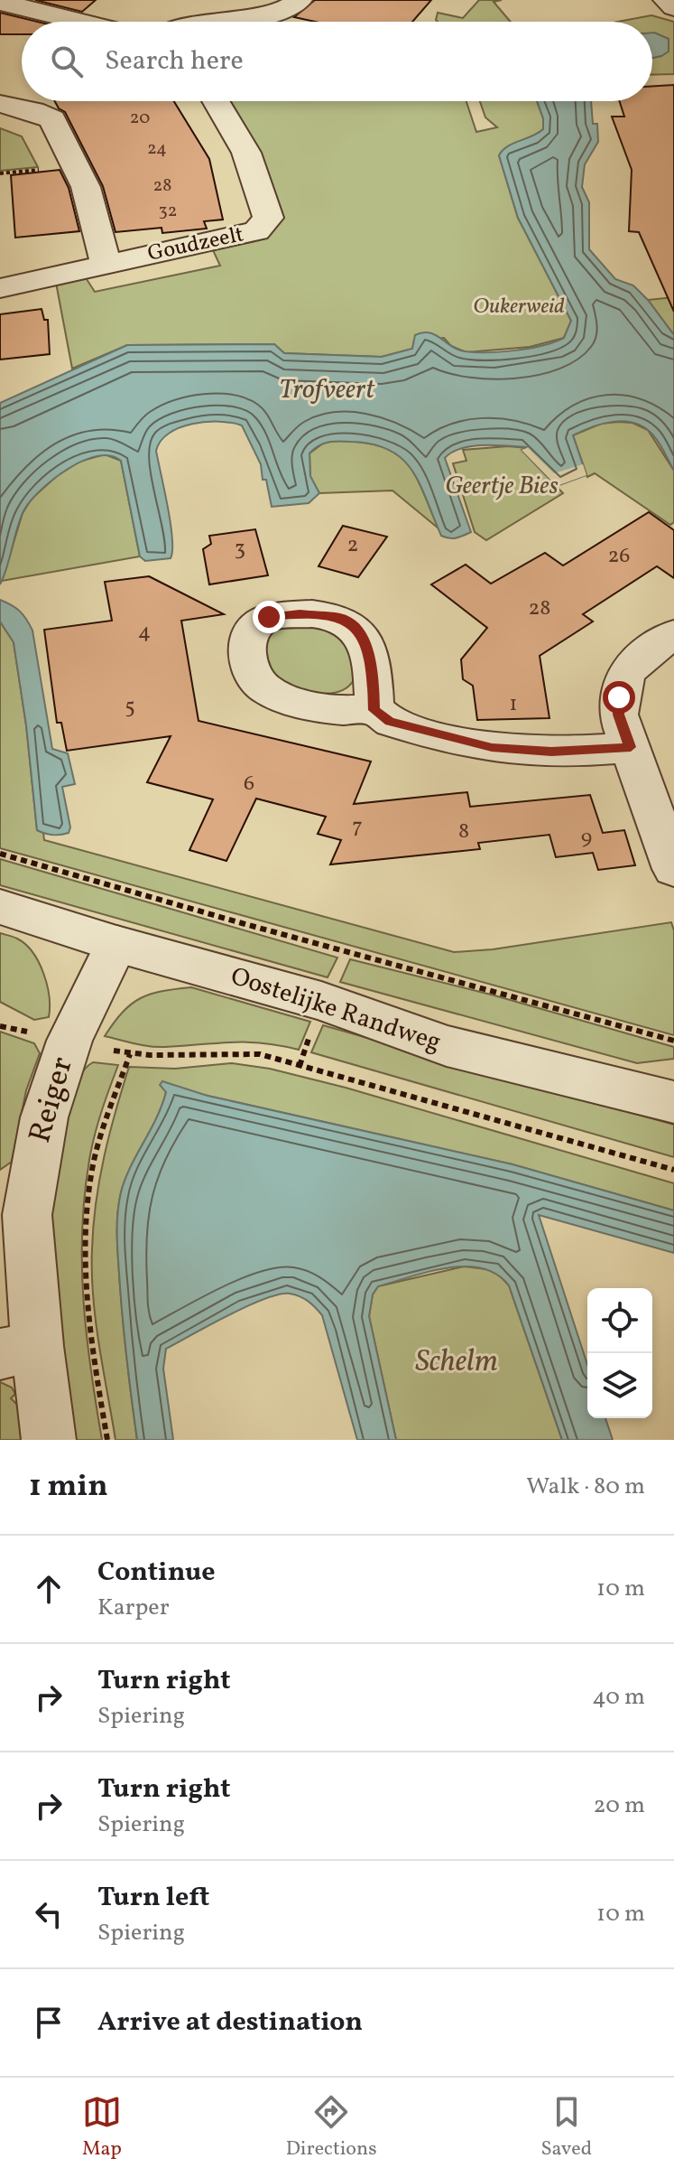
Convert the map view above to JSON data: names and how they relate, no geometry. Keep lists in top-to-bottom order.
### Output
{
  "streets": {
    "street": ["Goudzeelt", "Oostelijke Randweg", "Reiger"]
  },
  "crossings": [
    ["Oostelijke Randweg", "Reiger"]
  ],
  "water": ["Trofveert"],
  "parks": ["Oukerweid", "Geertje Bies", "Schelm"],
  "house_numbers": [
    "20",
    "24",
    "28",
    "32",
    "2",
    "3",
    "26",
    "28",
    "4",
    "1",
    "5",
    "6",
    "7",
    "8",
    "9"
  ],
  "page": {
    "search": "Search here",
    "heading": ["1 min", "Walk · 80 m"],
    "list": [
      ["Continue", "Karper", "10 m"],
      ["Turn right", "Spiering", "40 m"],
      ["Turn right", "Spiering", "20 m"],
      ["Turn left", "Spiering", "10 m"],
      "Arrive at destination"
    ],
    "nav": ["Map", "Directions", "Saved"]
  }
}
